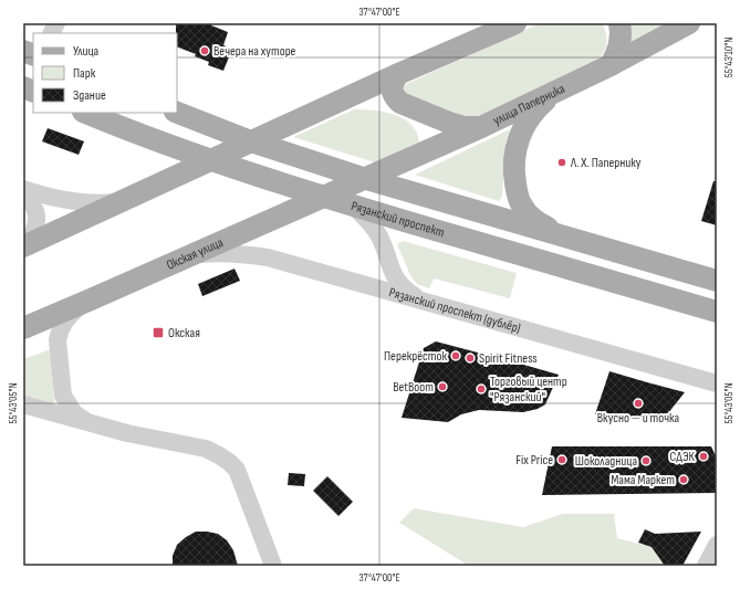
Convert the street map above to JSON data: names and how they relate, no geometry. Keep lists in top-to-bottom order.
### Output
{
  "streets": {
    "main road": ["улица Паперника", "Рязанский проспект", "Окская улица"],
    "street": ["Рязанский проспект (дублёр)"]
  },
  "crossings": [
    ["улица Паперника", "Окская улица"],
    ["Рязанский проспект", "Окская улица"],
    ["Окская улица", "Рязанский проспект (дублёр)"]
  ],
  "places": {
    "other": [
      "Вечера на хуторе",
      "Л. Х. Папернику",
      "Перекрёсток",
      "Spirit Fitness",
      "BetBoom",
      "Торговый центр \"Рязанский\"",
      "Вкусно — и точка",
      "СДЭК",
      "Fix Price",
      "Шоколадница",
      "Мама Маркет"
    ],
    "transit": ["Окская"]
  },
  "legend": ["Улица", "Парк", "Здание"],
  "coordinates": ["37°47'00\"E", "55°43'10\"N", "55°43'05\"N"]
}
